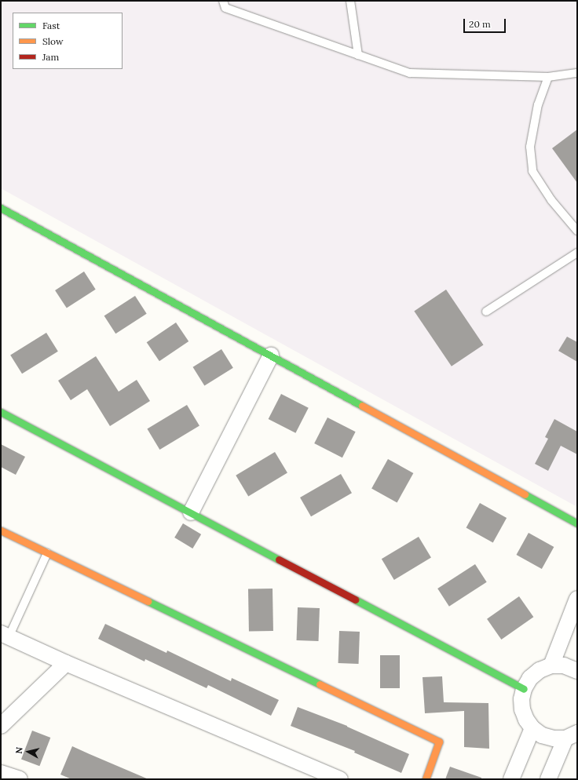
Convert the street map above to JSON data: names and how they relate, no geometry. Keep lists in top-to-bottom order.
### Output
{
  "legend": ["Fast", "Slow", "Jam"],
  "scale_bar": "20 m",
  "north": "left"
}
